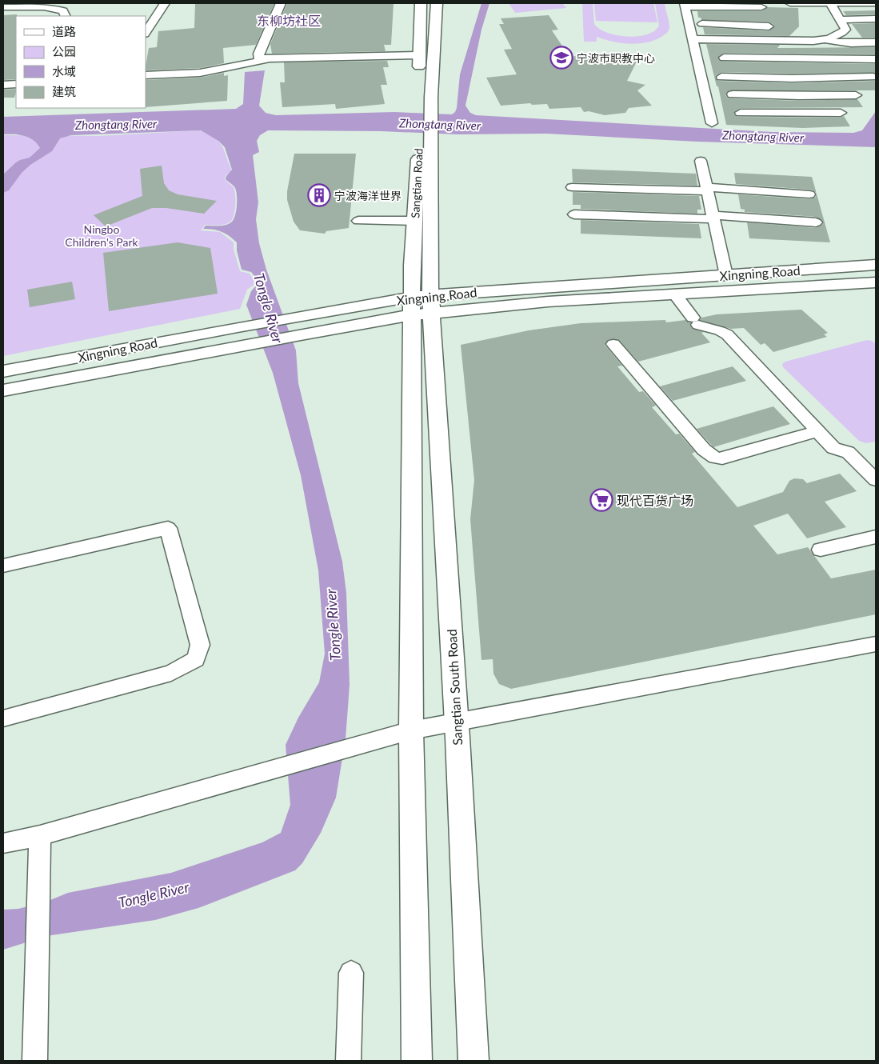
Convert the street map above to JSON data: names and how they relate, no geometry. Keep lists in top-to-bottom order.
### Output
{
  "streets": {
    "main road": ["Sangtian Road", "Xingning Road", "Sangtian South Road"]
  },
  "crossings": [
    ["Sangtian Road", "Xingning Road"],
    ["Sangtian Road", "Sangtian South Road"],
    ["Xingning Road", "Sangtian South Road"]
  ],
  "districts": ["东柳坊社区"],
  "water": ["Zhongtang River", "Tongle River"],
  "parks": ["Ningbo Children's Park"],
  "places": {
    "school or university": ["宁波市职教中心"],
    "building": ["宁波海洋世界"],
    "supermarket": ["现代百货广场"]
  },
  "legend": [
    "道路",
    "公园",
    "水域",
    "建筑"
  ]
}
